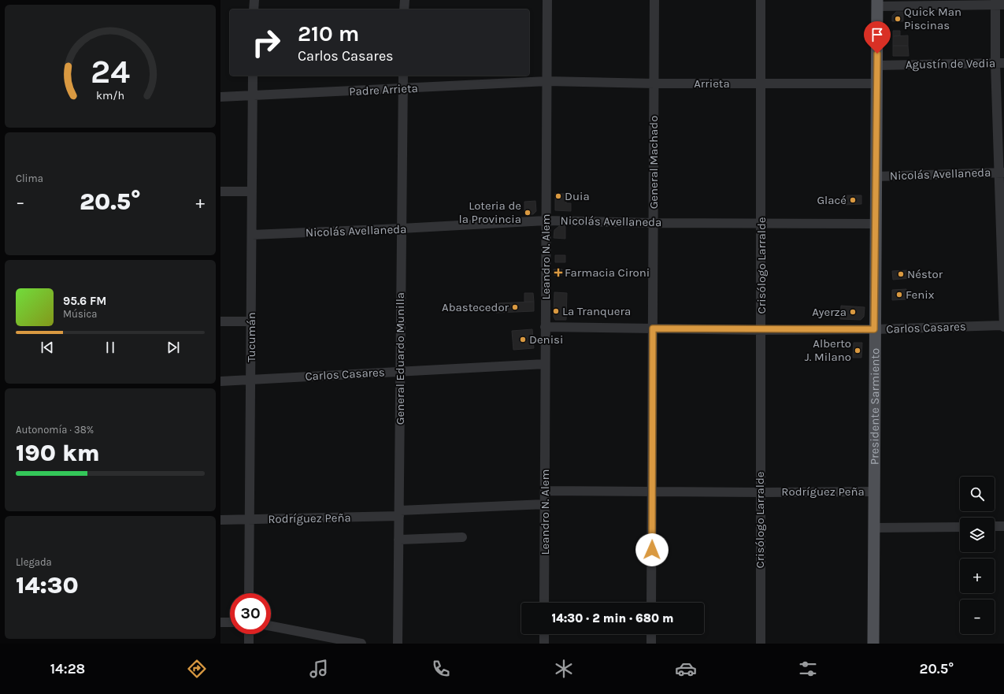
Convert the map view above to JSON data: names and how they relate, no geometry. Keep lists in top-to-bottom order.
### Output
{
  "streets": {
    "main road": ["Presidente Sarmiento"],
    "street": [
      "Agustín de Vedia",
      "Arrieta",
      "Padre Arrieta",
      "General Machado",
      "Nicolás Avellaneda",
      "Leandro N. Alem",
      "Crisólogo Larralde",
      "Carlos Casares",
      "Tucumán",
      "General Eduardo Munilla",
      "Rodríguez Peña"
    ]
  },
  "crossings": [
    ["Agustín de Vedia", "Presidente Sarmiento"],
    ["Arrieta", "Padre Arrieta"],
    ["Arrieta", "General Machado"],
    ["Arrieta", "Leandro N. Alem"],
    ["Arrieta", "Crisólogo Larralde"],
    ["Arrieta", "Presidente Sarmiento"],
    ["Padre Arrieta", "Leandro N. Alem"],
    ["Padre Arrieta", "Tucumán"],
    ["Padre Arrieta", "General Eduardo Munilla"],
    ["General Machado", "Nicolás Avellaneda"],
    ["General Machado", "Carlos Casares"],
    ["General Machado", "Rodríguez Peña"],
    ["Nicolás Avellaneda", "Leandro N. Alem"],
    ["Nicolás Avellaneda", "Crisólogo Larralde"],
    ["Nicolás Avellaneda", "Tucumán"],
    ["Nicolás Avellaneda", "General Eduardo Munilla"],
    ["Nicolás Avellaneda", "Presidente Sarmiento"],
    ["Leandro N. Alem", "Carlos Casares"],
    ["Leandro N. Alem", "Rodríguez Peña"],
    ["Crisólogo Larralde", "Carlos Casares"],
    ["Crisólogo Larralde", "Rodríguez Peña"],
    ["Carlos Casares", "Tucumán"],
    ["Carlos Casares", "General Eduardo Munilla"],
    ["Carlos Casares", "Presidente Sarmiento"],
    ["Tucumán", "Rodríguez Peña"],
    ["General Eduardo Munilla", "Rodríguez Peña"],
    ["Presidente Sarmiento", "Rodríguez Peña"]
  ],
  "places": {
    "other": [
      "Quick Man Piscinas",
      "Duia",
      "Glacé",
      "Loteria de la Provincia",
      "Néstor",
      "Fenix",
      "Abastecedor",
      "La Tranquera",
      "Ayerza",
      "Denisi",
      "Alberto J. Milano"
    ],
    "health": ["Farmacia Cironi"]
  },
  "page": {
    "turn": ["210 m", "Carlos Casares"],
    "tile": [
      "Clima",
      ["Autonomía · 38%", "190 km"],
      ["Llegada", "14:30"]
    ],
    "heat": ["−", "20.5°", "+"],
    "song": ["95.6 FM", "Música"],
    "map_buttons": ["+", "−"],
    "limit": "30",
    "trip": "14:30 · 2 min · 680 m",
    "tabs": ["14:28", "20.5°"],
    "gauge": ["24", "km/h"]
  }
}
